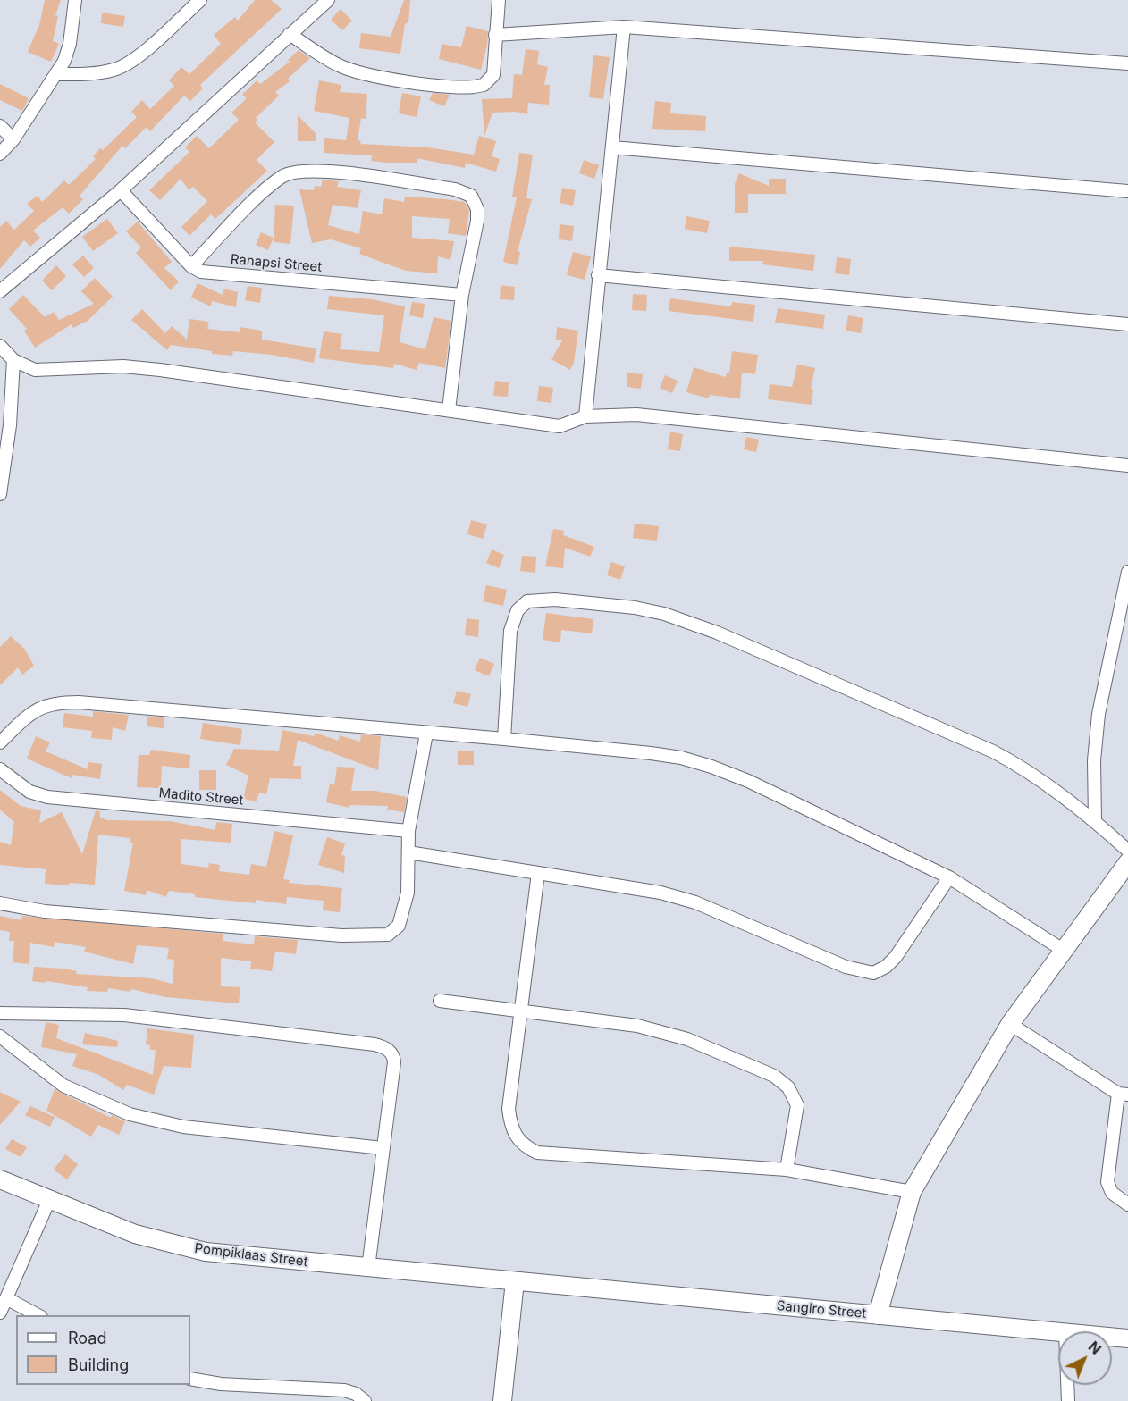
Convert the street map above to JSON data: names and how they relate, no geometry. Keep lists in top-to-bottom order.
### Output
{
  "streets": {
    "street": [
      "Ranapsi Street",
      "Madito Street",
      "Pompiklaas Street",
      "Sangiro Street"
    ]
  },
  "crossings": [
    ["Pompiklaas Street", "Sangiro Street"]
  ],
  "legend": ["Road", "Building"],
  "north": "top right"
}
